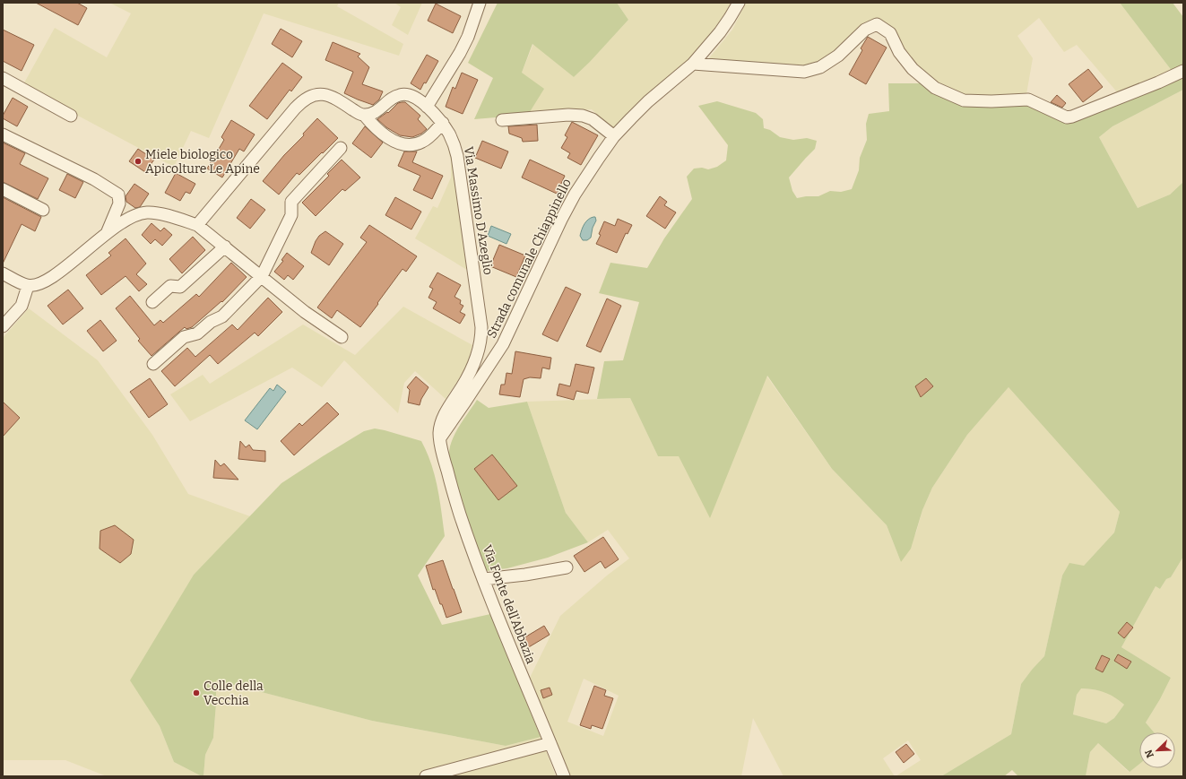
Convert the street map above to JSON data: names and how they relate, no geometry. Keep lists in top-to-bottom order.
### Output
{
  "streets": {
    "street": ["Via Massimo D'Azeglio", "Strada comunale Chiappinello", "Via Fonte dell'Abbazia"]
  },
  "crossings": [
    ["Via Massimo D'Azeglio", "Strada comunale Chiappinello"],
    ["Via Massimo D'Azeglio", "Via Fonte dell'Abbazia"],
    ["Strada comunale Chiappinello", "Via Fonte dell'Abbazia"]
  ],
  "places": ["Miele biologico Apicolture Le Apine", "Colle della Vecchia"],
  "north": "bottom left"
}
